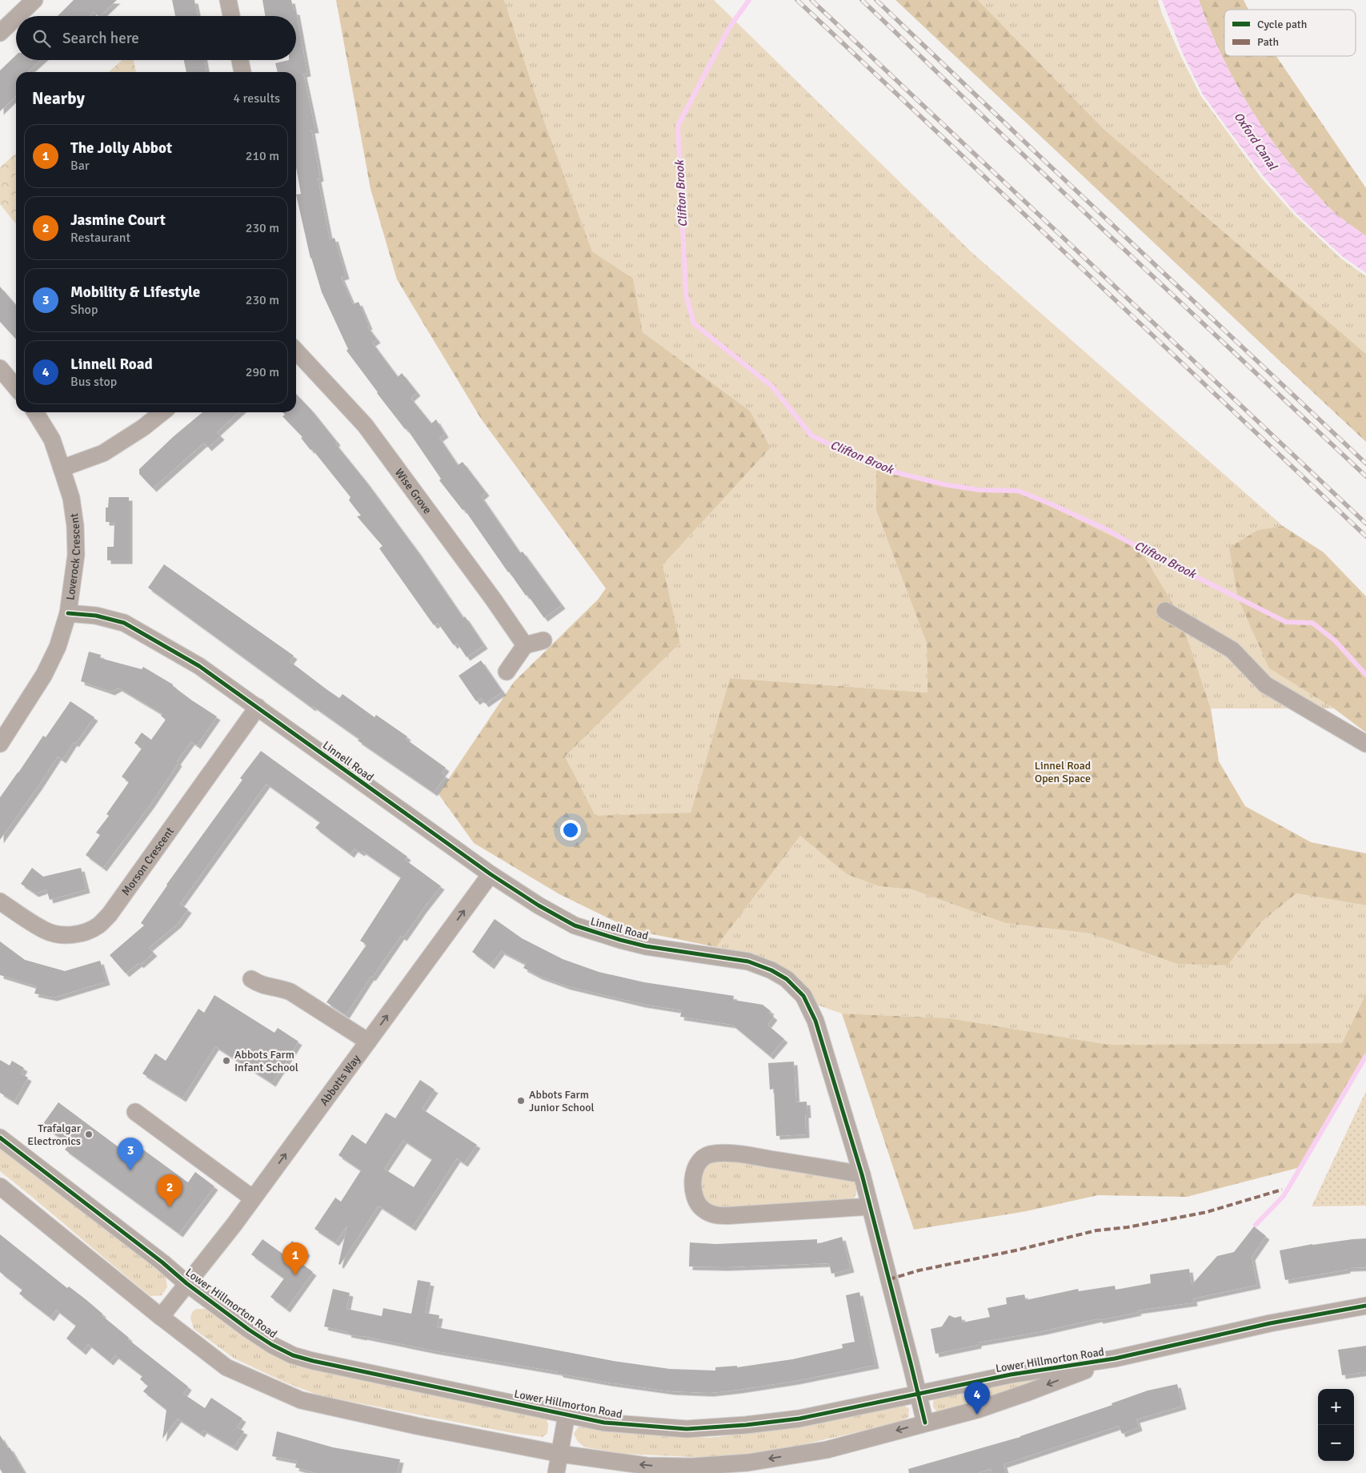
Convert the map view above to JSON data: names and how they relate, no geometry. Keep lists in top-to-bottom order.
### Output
{
  "streets": {
    "street": [
      "Wise Grove",
      "Loverock Crescent",
      "Linnell Road",
      "Morson Crescent",
      "Abbotts Way",
      "Lower Hillmorton Road"
    ]
  },
  "crossings": [
    ["Loverock Crescent", "Linnell Road"],
    ["Linnell Road", "Morson Crescent"],
    ["Linnell Road", "Abbotts Way"],
    ["Linnell Road", "Lower Hillmorton Road"],
    ["Abbotts Way", "Lower Hillmorton Road"]
  ],
  "one_way": ["Abbotts Way"],
  "water": ["Oxford Canal", "Clifton Brook"],
  "parks": ["Linnel Road Open Space"],
  "places": ["Abbots Farm Infant School", "Abbots Farm Junior School", "Trafalgar Electronics"],
  "legend": ["Cycle path", "Path"],
  "page": {
    "search": "Search here",
    "heading": ["Nearby", "4 results"],
    "list": [
      {
        "mark": "1",
        "name": "The Jolly Abbot",
        "note": "Bar",
        "value": "210 m"
      },
      {
        "mark": "2",
        "name": "Jasmine Court",
        "note": "Restaurant",
        "value": "230 m"
      },
      {
        "mark": "3",
        "name": "Mobility & Lifestyle",
        "note": "Shop",
        "value": "230 m"
      },
      {
        "mark": "4",
        "name": "Linnell Road",
        "note": "Bus stop",
        "value": "290 m"
      }
    ],
    "pins": [
      "3",
      "2",
      "1",
      "4"
    ],
    "map_buttons": ["+", "−"]
  }
}
